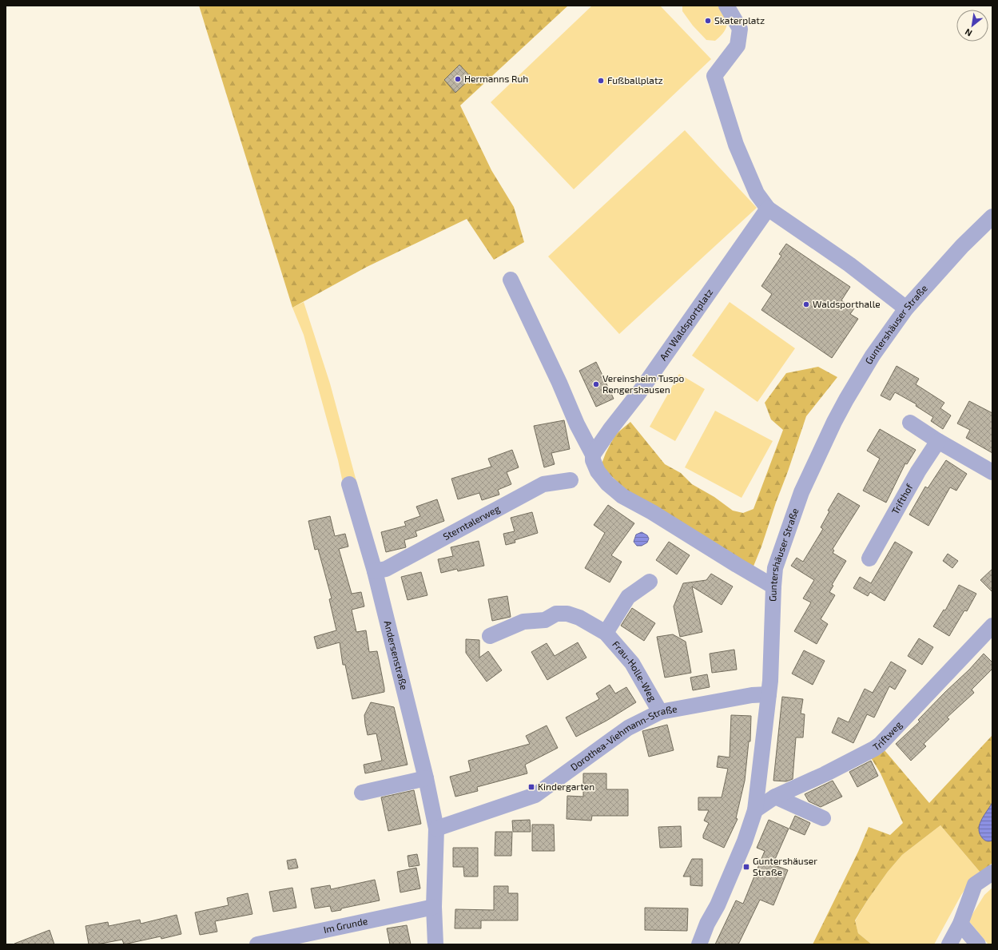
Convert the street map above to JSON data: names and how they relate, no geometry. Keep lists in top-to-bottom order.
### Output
{
  "streets": {
    "street": [
      "Am Waldsportplatz",
      "Guntershäuser Straße",
      "Trifthof",
      "Sterntalerweg",
      "Andersenstraße",
      "Frau-Holle-Weg",
      "Triftweg",
      "Dorothea-Viehmann-Straße",
      "Im Grunde"
    ]
  },
  "crossings": [
    ["Guntershäuser Straße", "Triftweg"],
    ["Guntershäuser Straße", "Dorothea-Viehmann-Straße"],
    ["Sterntalerweg", "Andersenstraße"],
    ["Andersenstraße", "Dorothea-Viehmann-Straße"],
    ["Frau-Holle-Weg", "Dorothea-Viehmann-Straße"]
  ],
  "places": {
    "other": [
      "Skaterplatz",
      "Hermanns Ruh",
      "Fußballplatz",
      "Waldsporthalle",
      "Vereinsheim Tuspo Rengershausen"
    ],
    "transit": ["Kindergarten", "Guntershäuser Straße"]
  },
  "north": "bottom left"
}
